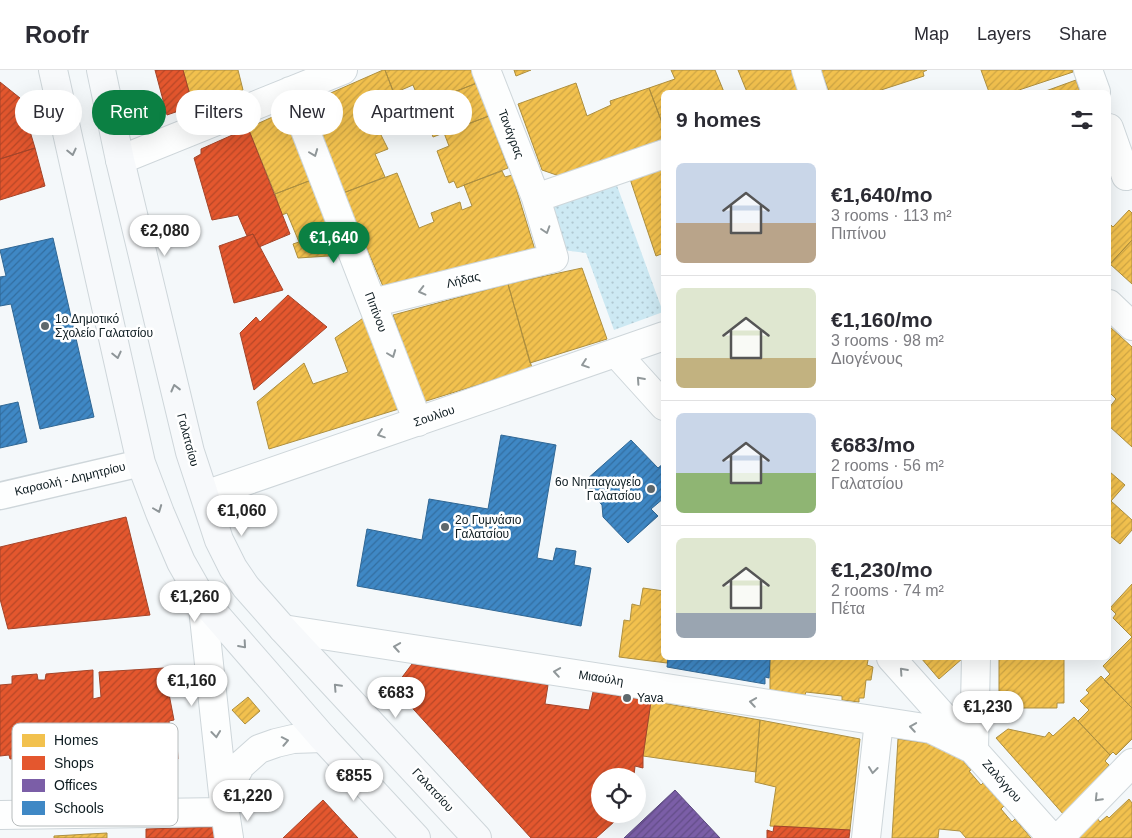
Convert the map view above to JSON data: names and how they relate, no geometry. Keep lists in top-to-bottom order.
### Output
{
  "streets": {
    "main road": ["Γαλατσίου"],
    "street": [
      "Τανάγρας",
      "Λήδας",
      "Πιπίνου",
      "Σουλίου",
      "Καραολή - Δημητρίου",
      "Μιαούλη",
      "Ζαλόγγου"
    ]
  },
  "crossings": [
    ["Τανάγρας", "Λήδας"],
    ["Λήδας", "Πιπίνου"],
    ["Πιπίνου", "Σουλίου"],
    ["Σουλίου", "Γαλατσίου"],
    ["Γαλατσίου", "Μιαούλη"],
    ["Μιαούλη", "Ζαλόγγου"]
  ],
  "one_way": [
    "Λήδας",
    "Πιπίνου",
    "Σουλίου",
    "Μιαούλη",
    "Ζαλόγγου"
  ],
  "places": [
    "1ο Δημοτικό Σχολείο Γαλατσίου",
    "6ο Νηπιαγωγείο Γαλατσίου",
    "2ο Γυμνάσιο Γαλατσίου",
    "Yava"
  ],
  "legend": [
    "Homes",
    "Shops",
    "Offices",
    "Schools"
  ],
  "page": {
    "header": "Roofr",
    "nav": ["Map", "Layers", "Share"],
    "chip": [
      "Buy",
      "Rent",
      "Filters",
      "New",
      "Apartment"
    ],
    "heading": "9 homes",
    "list": [
      {
        "name": "€1,640/mo",
        "note": "3 rooms · 113 m² · Πιπίνου"
      },
      {
        "name": "€1,160/mo",
        "note": "3 rooms · 98 m² · Διογένους"
      },
      {
        "name": "€683/mo",
        "note": "2 rooms · 56 m² · Γαλατσίου"
      },
      {
        "name": "€1,230/mo",
        "note": "2 rooms · 74 m² · Πέτα"
      }
    ],
    "price": [
      "€2,080",
      "€1,640",
      "€1,060",
      "€1,260",
      "€1,160",
      "€683",
      "€1,230",
      "€855",
      "€1,220"
    ]
  }
}
